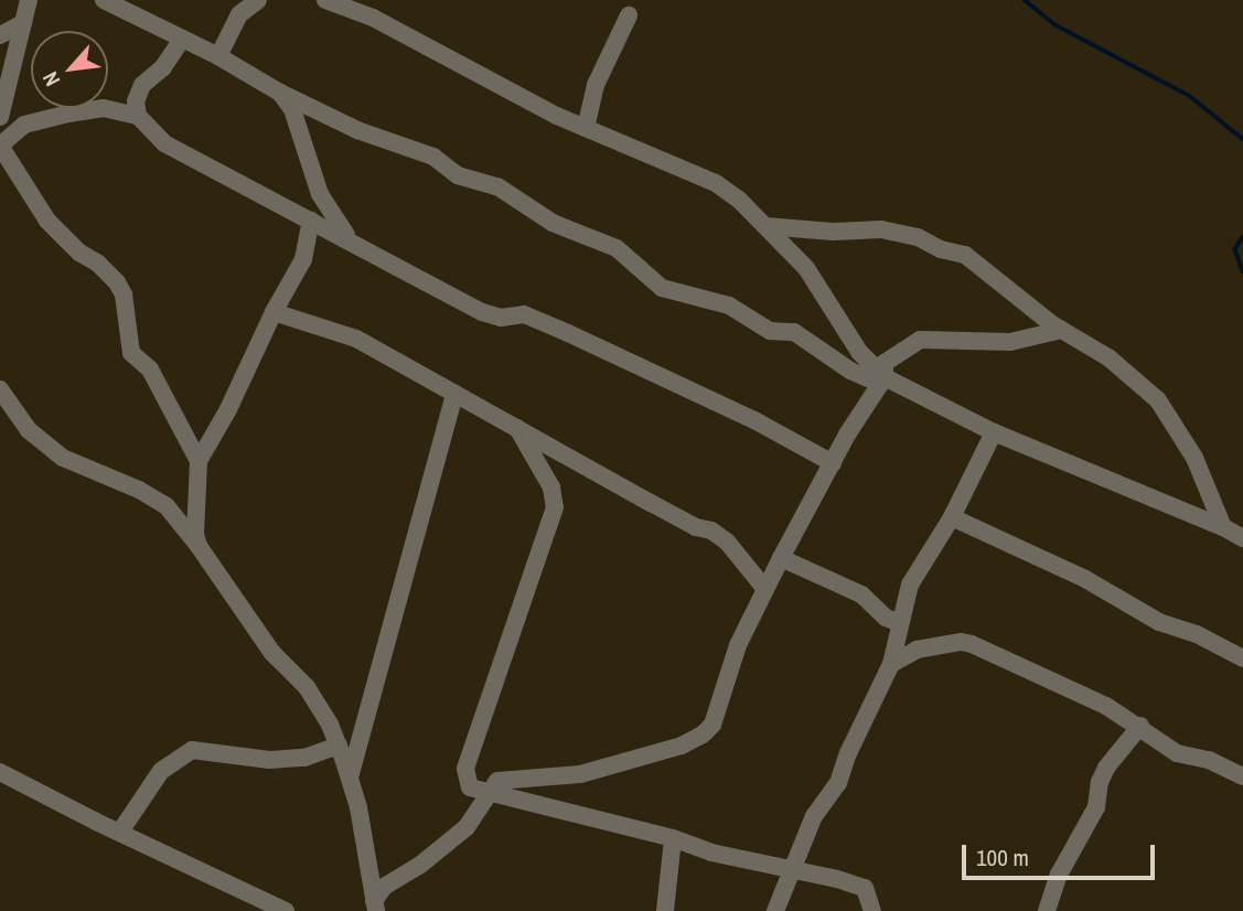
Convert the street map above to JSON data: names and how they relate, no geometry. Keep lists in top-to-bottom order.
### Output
{
  "scale_bar": "100 m",
  "north": "bottom left"
}
